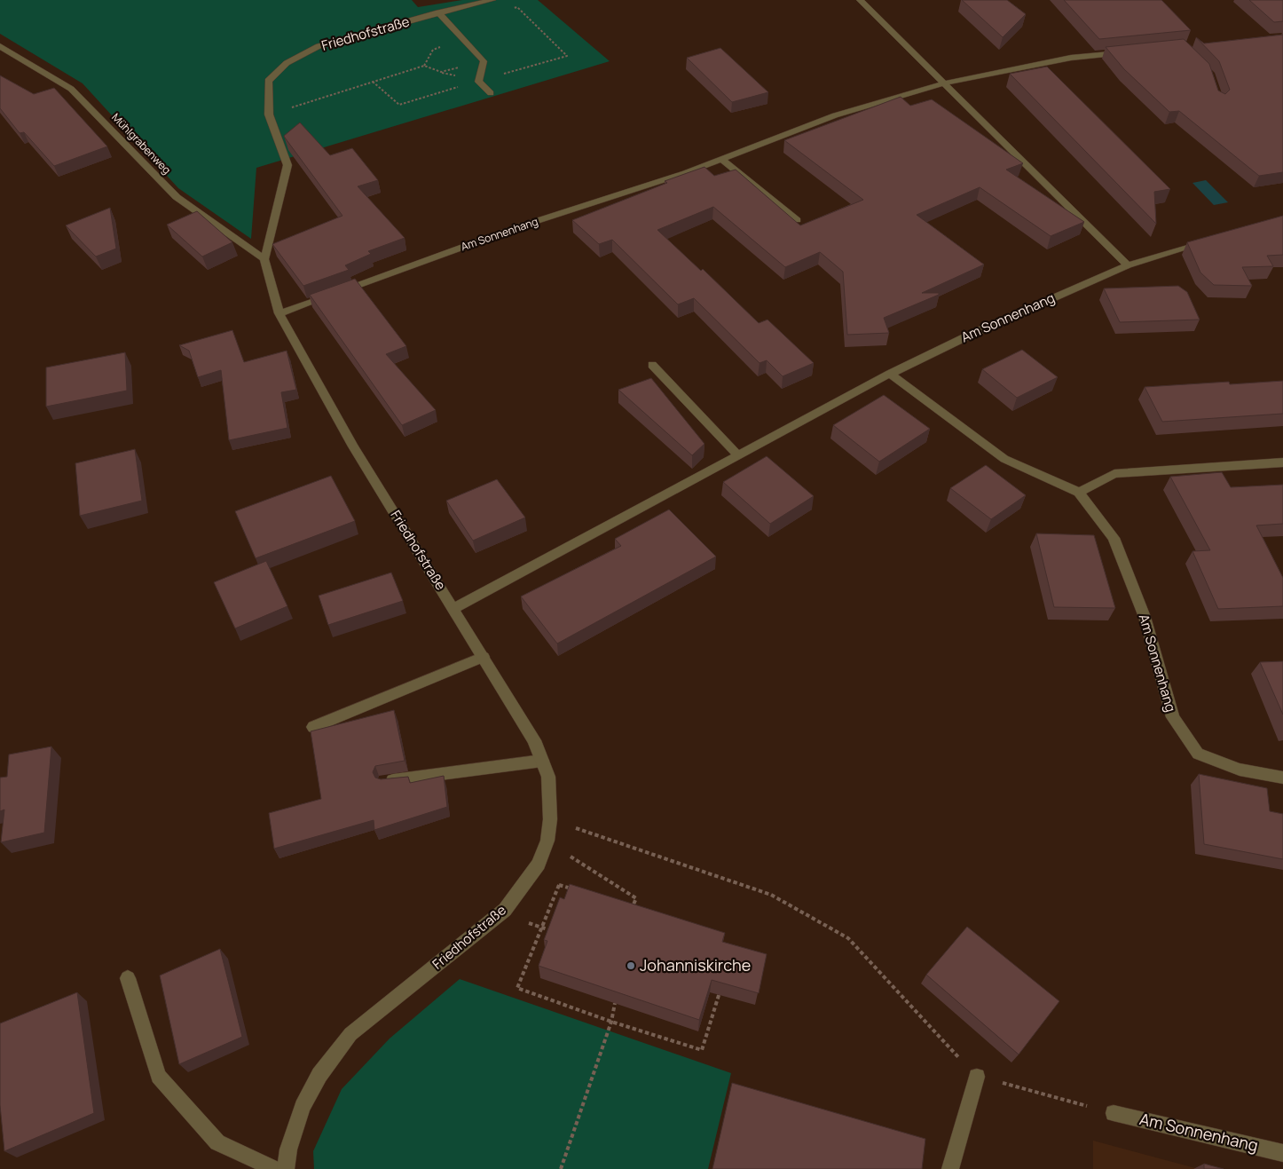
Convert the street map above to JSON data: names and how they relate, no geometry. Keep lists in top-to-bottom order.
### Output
{
  "streets": {
    "street": ["Friedhofstraße", "Mühlgrabenweg", "Am Sonnenhang"]
  },
  "crossings": [
    ["Friedhofstraße", "Mühlgrabenweg"],
    ["Friedhofstraße", "Am Sonnenhang"]
  ],
  "places": ["Johanniskirche"]
}
